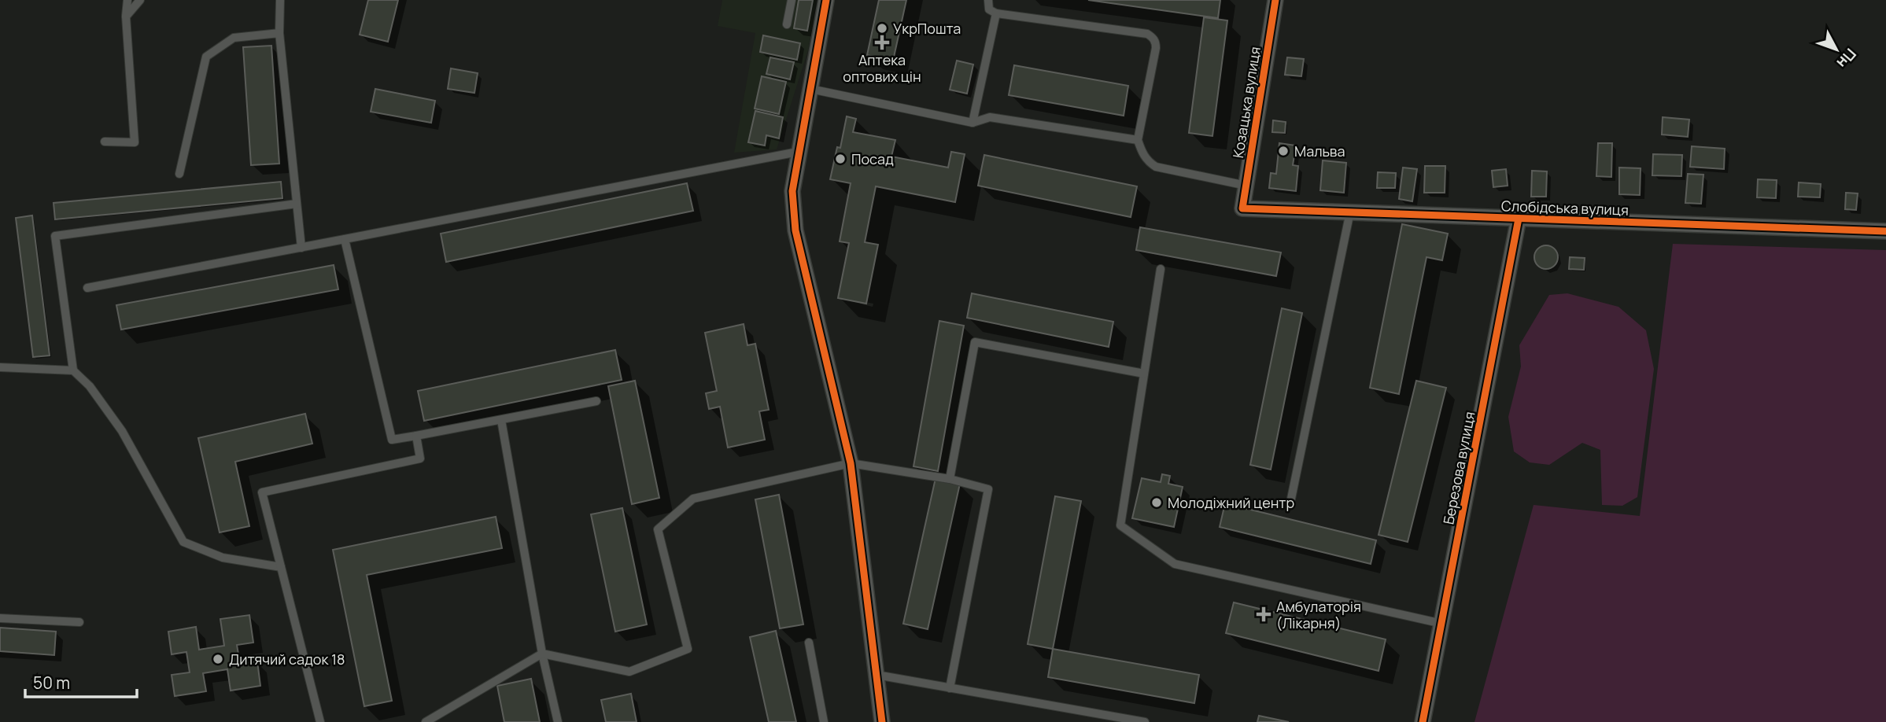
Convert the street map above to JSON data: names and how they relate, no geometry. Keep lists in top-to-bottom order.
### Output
{
  "streets": {
    "street": ["Козацька вулиця", "Слобідська вулиця", "Березова вулиця"]
  },
  "crossings": [
    ["Козацька вулиця", "Слобідська вулиця"],
    ["Слобідська вулиця", "Березова вулиця"]
  ],
  "places": {
    "other": [
      "УкрПошта",
      "Мальва",
      "Посад",
      "Молодіжний центр",
      "Дитячий садок 18"
    ],
    "health": ["Аптека оптових цін", "Амбулаторія (Лікарня)"]
  },
  "scale_bar": "50 m",
  "north": "bottom right"
}
